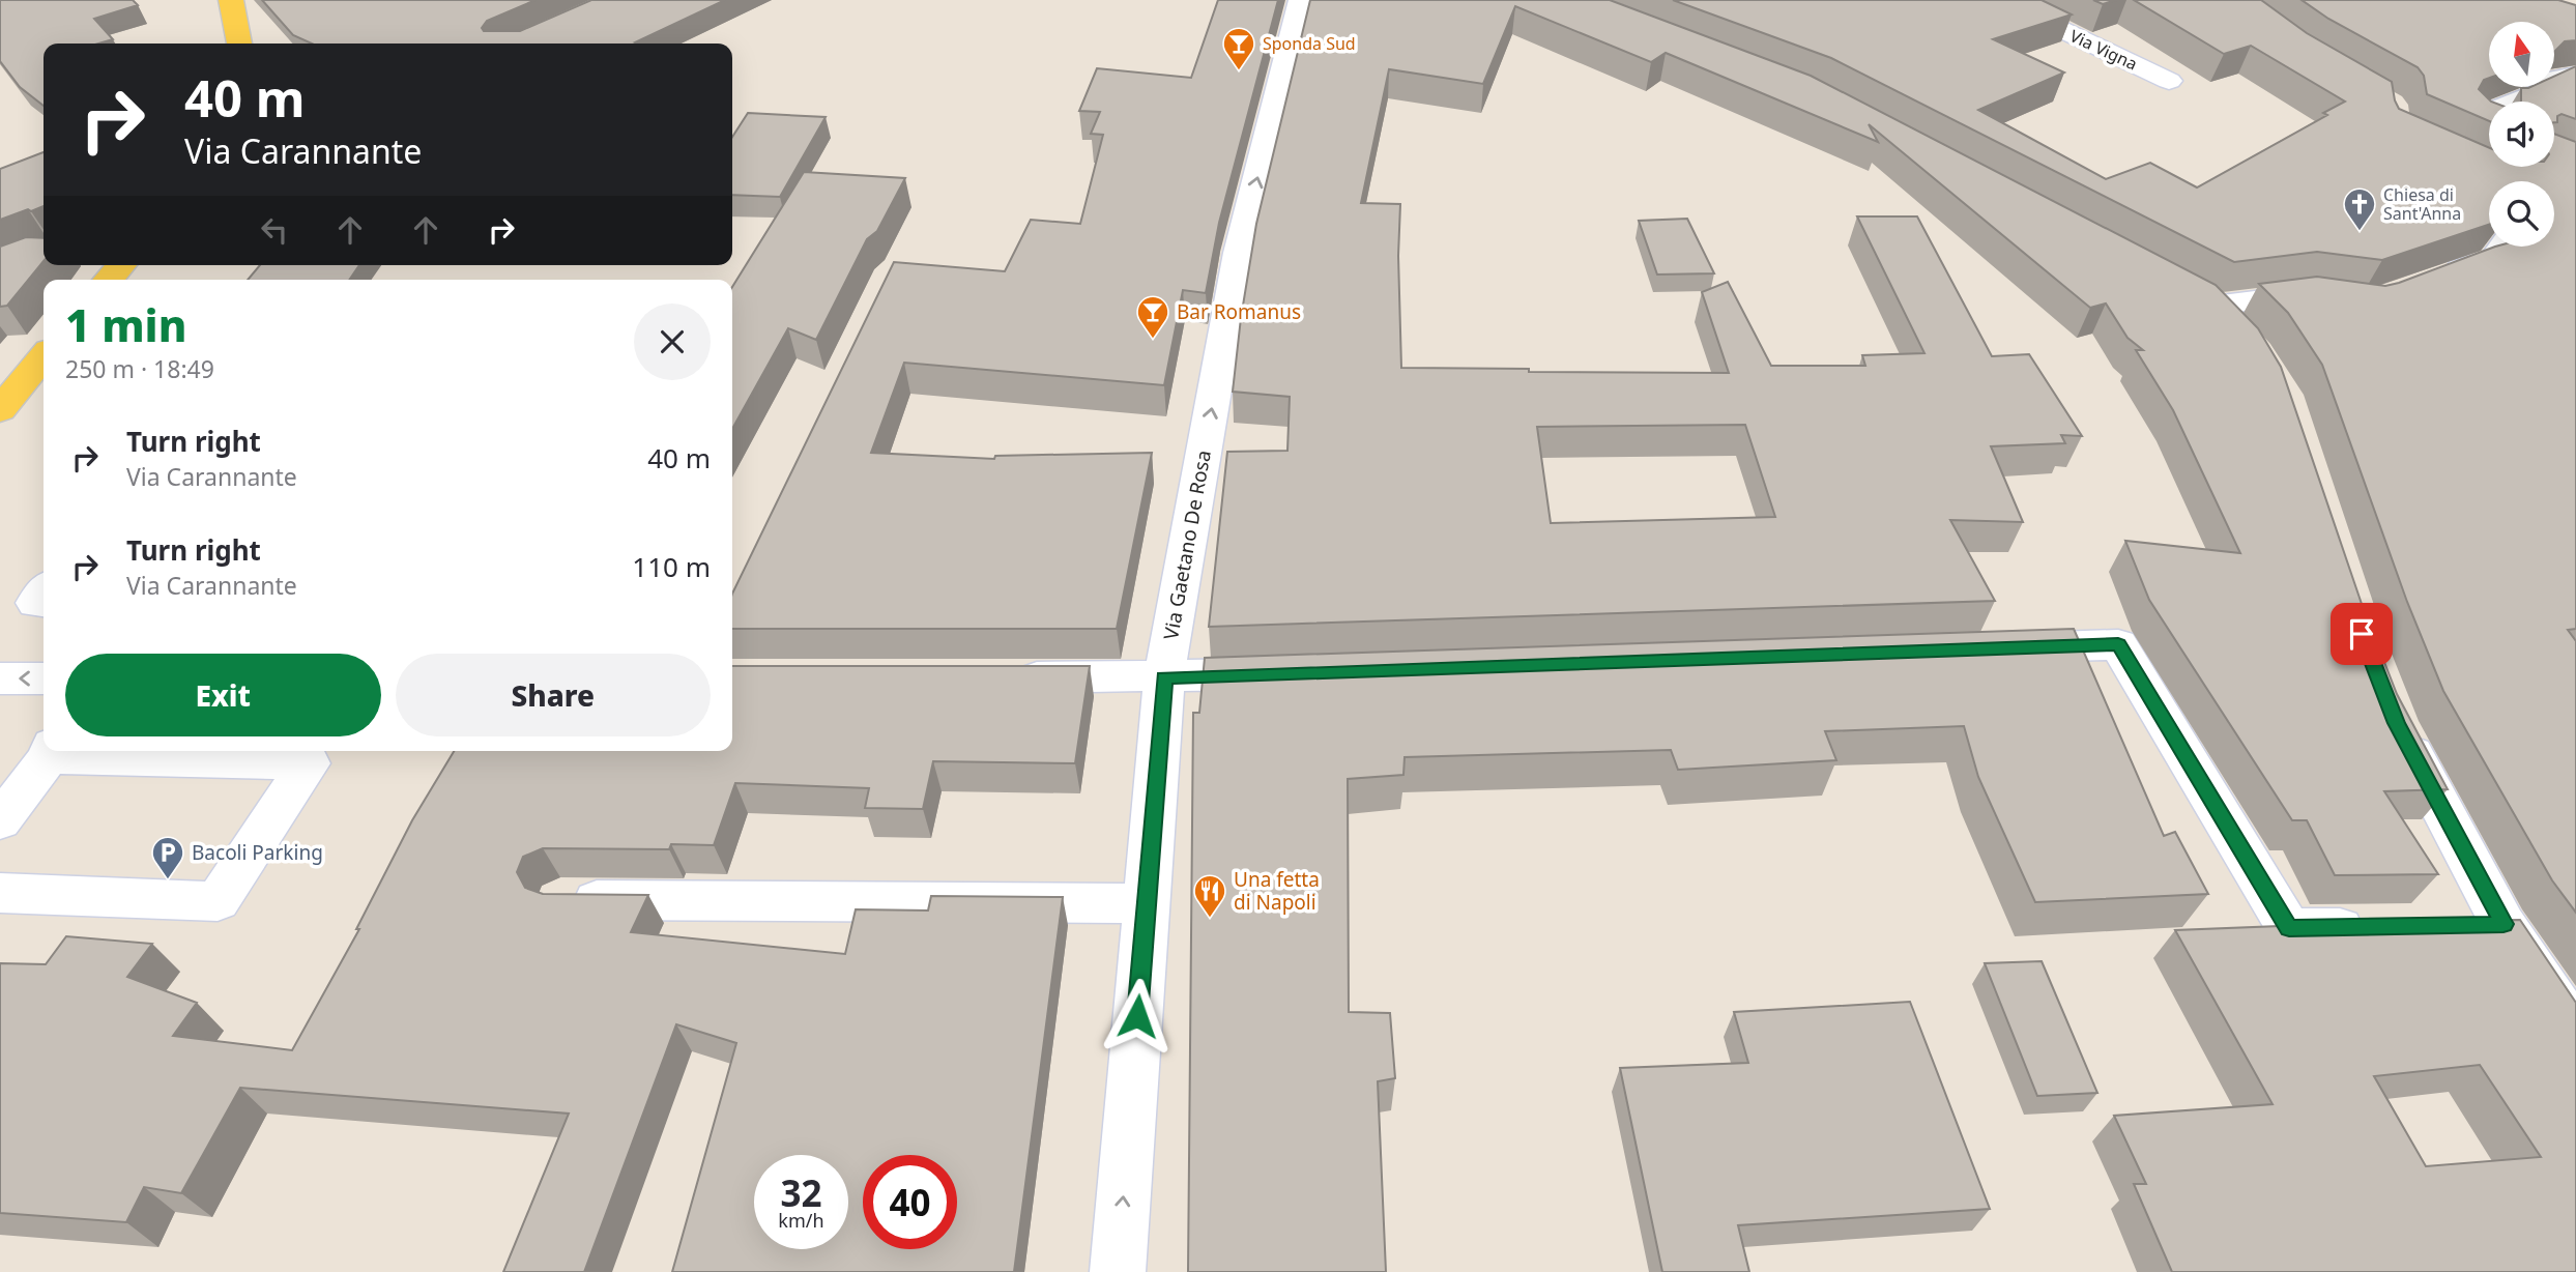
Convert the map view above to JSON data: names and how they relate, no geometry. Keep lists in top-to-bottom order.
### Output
{
  "streets": {
    "street": ["Via Vigna", "Via Gaetano De Rosa"]
  },
  "one_way": ["Via Gaetano De Rosa"],
  "places": {
    "bar": ["Sponda Sud", "Bar Romanus"],
    "church": ["Chiesa di Sant'Anna"],
    "parking": ["Bacoli Parking"],
    "restaurant": ["Una fetta di Napoli"]
  },
  "north": "top",
  "page": {
    "turn": ["40 m", "Via Carannante"],
    "heading": ["1 min", "250 m · 18:49"],
    "list": [
      {
        "name": "Turn right",
        "note": "Via Carannante",
        "value": "40 m"
      },
      {
        "name": "Turn right",
        "note": "Via Carannante",
        "value": "110 m"
      }
    ],
    "buttons": ["Exit", "Share"],
    "speed": "32 km/h",
    "limit": "40"
  }
}
